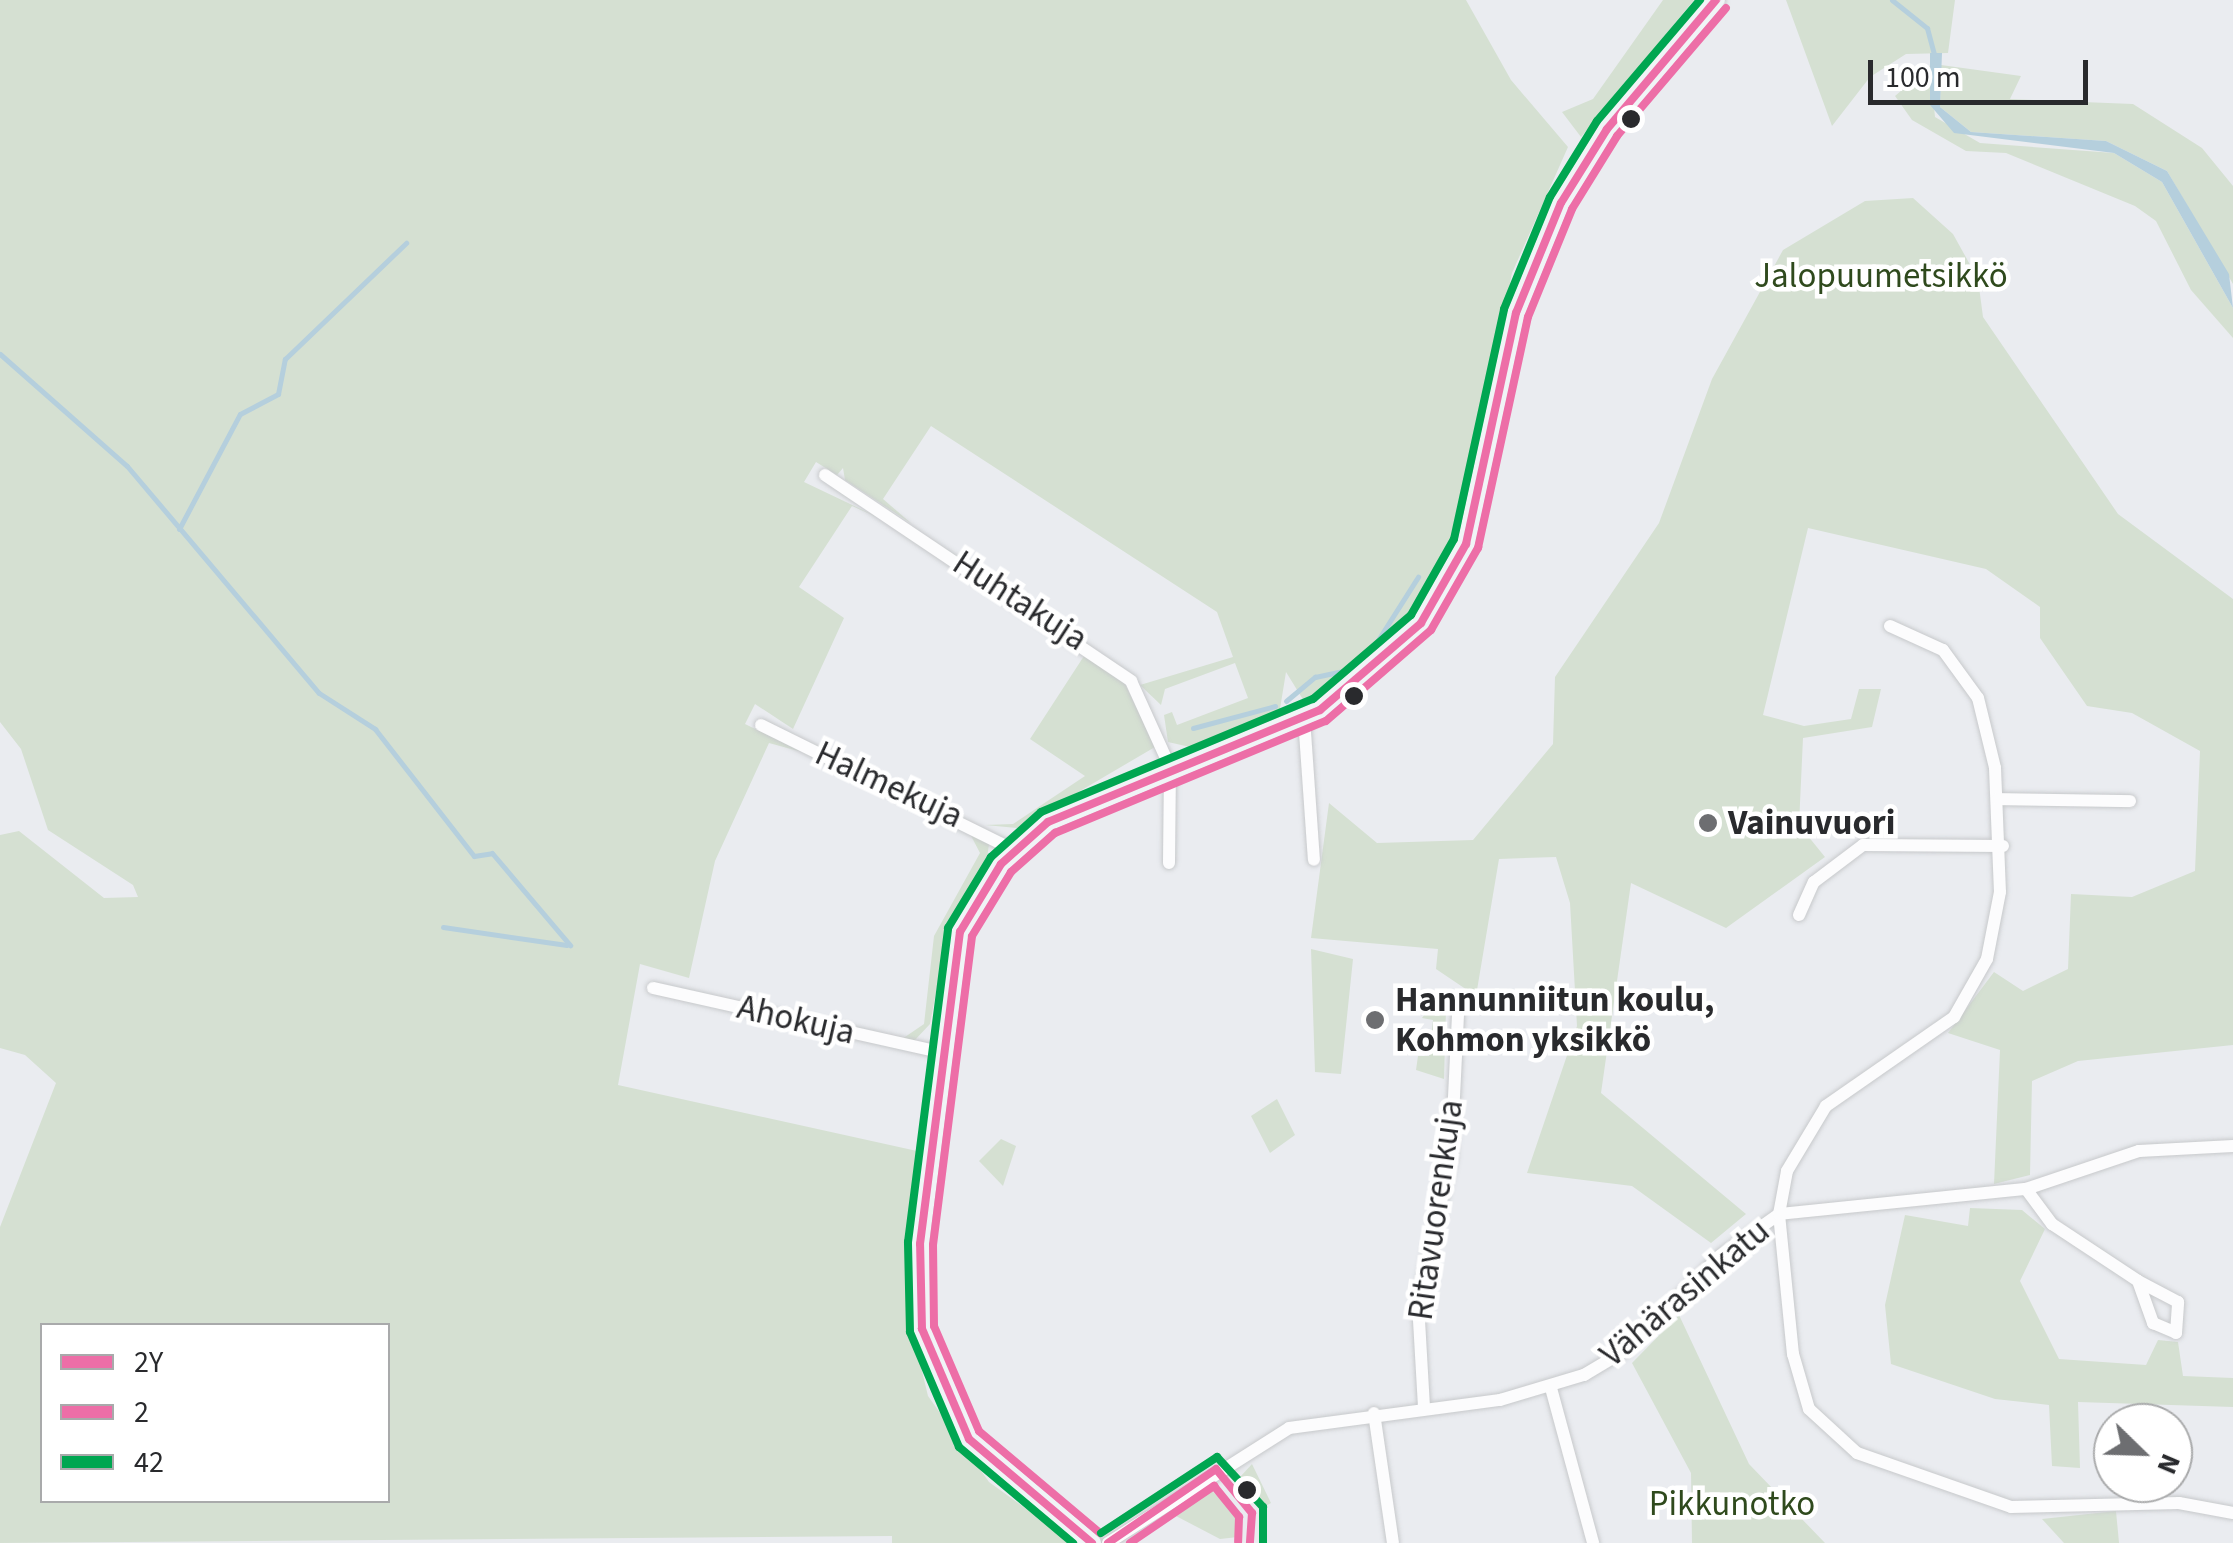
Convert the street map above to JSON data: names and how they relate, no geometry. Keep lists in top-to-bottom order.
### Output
{
  "streets": {
    "street": [
      "Huhtakuja",
      "Halmekuja",
      "Ahokuja",
      "Ritavuorenkuja",
      "Vähärasinkatu"
    ]
  },
  "crossings": [
    ["Ritavuorenkuja", "Vähärasinkatu"]
  ],
  "parks": ["Jalopuumetsikkö", "Pikkunotko"],
  "places": ["Vainuvuori", "Hannunniitun koulu, Kohmon yksikkö"],
  "lines": ["transit line 2Y", "transit line 42", "transit line 2"],
  "legend": ["2Y", "2", "42"],
  "scale_bar": "100 m",
  "north": "bottom right"
}
